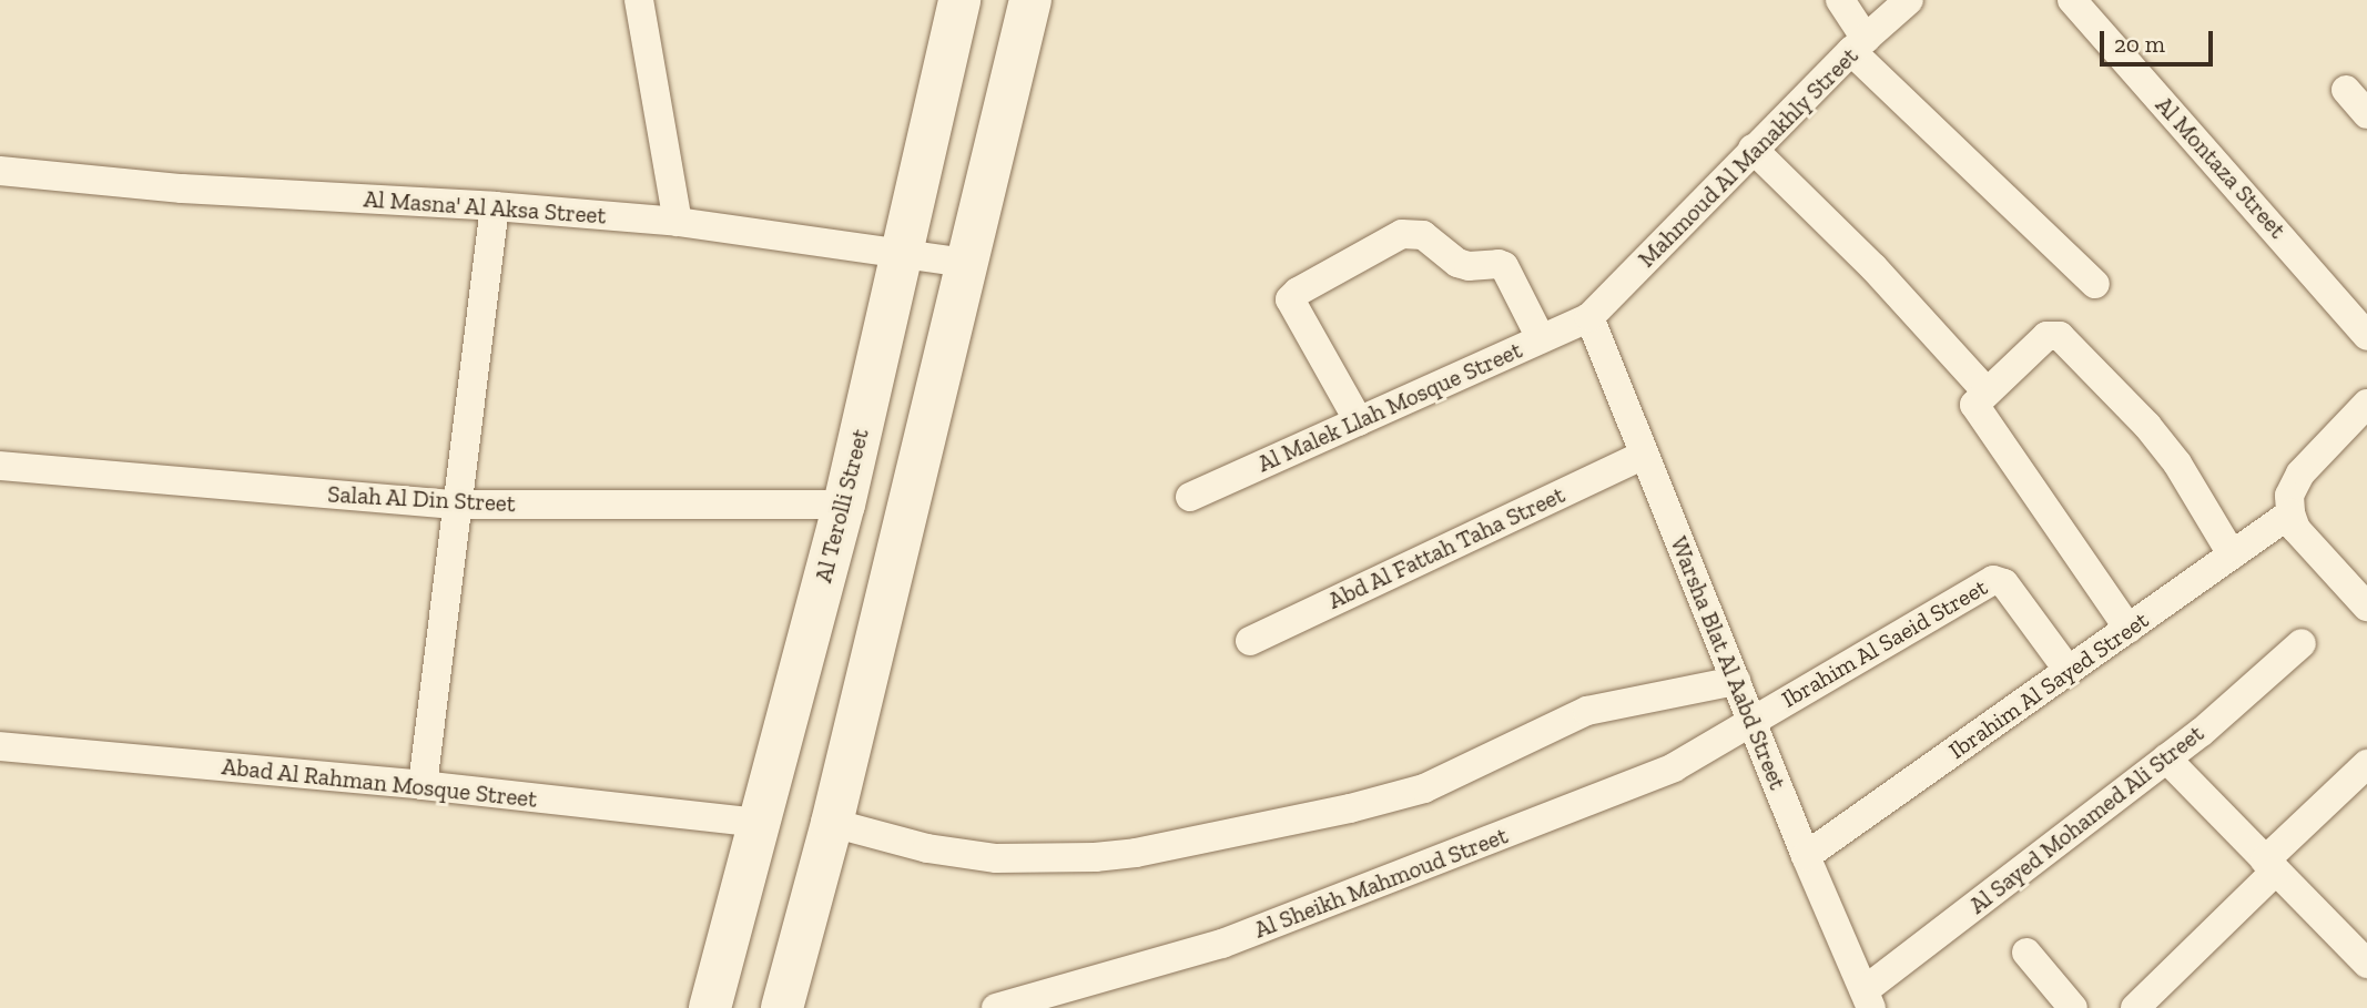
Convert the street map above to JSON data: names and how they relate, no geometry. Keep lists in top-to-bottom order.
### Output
{
  "streets": {
    "street": [
      "Mahmoud Al Manakhly Street",
      "Al Montaza Street",
      "Al Masna' Al Aksa Street",
      "Al Malek Llah Mosque Street",
      "Salah Al Din Street",
      "Al Terolli Street",
      "Abd Al Fattah Taha Street",
      "Ibrahim Al Saeid Street",
      "Warsha Blat Al Aabd Street",
      "Ibrahim Al Sayed Street",
      "Abad Al Rahman Mosque Street",
      "Al Sayed Mohamed Ali Street",
      "Al Sheikh Mahmoud Street"
    ]
  },
  "crossings": [
    ["Mahmoud Al Manakhly Street", "Al Malek Llah Mosque Street"],
    ["Mahmoud Al Manakhly Street", "Warsha Blat Al Aabd Street"],
    ["Al Masna' Al Aksa Street", "Al Terolli Street"],
    ["Al Malek Llah Mosque Street", "Warsha Blat Al Aabd Street"],
    ["Salah Al Din Street", "Al Terolli Street"],
    ["Al Terolli Street", "Abad Al Rahman Mosque Street"],
    ["Abd Al Fattah Taha Street", "Warsha Blat Al Aabd Street"],
    ["Ibrahim Al Saeid Street", "Warsha Blat Al Aabd Street"],
    ["Ibrahim Al Saeid Street", "Ibrahim Al Sayed Street"],
    ["Ibrahim Al Saeid Street", "Al Sheikh Mahmoud Street"],
    ["Warsha Blat Al Aabd Street", "Ibrahim Al Sayed Street"],
    ["Warsha Blat Al Aabd Street", "Al Sayed Mohamed Ali Street"],
    ["Warsha Blat Al Aabd Street", "Al Sheikh Mahmoud Street"]
  ],
  "scale_bar": "20 m"
}
